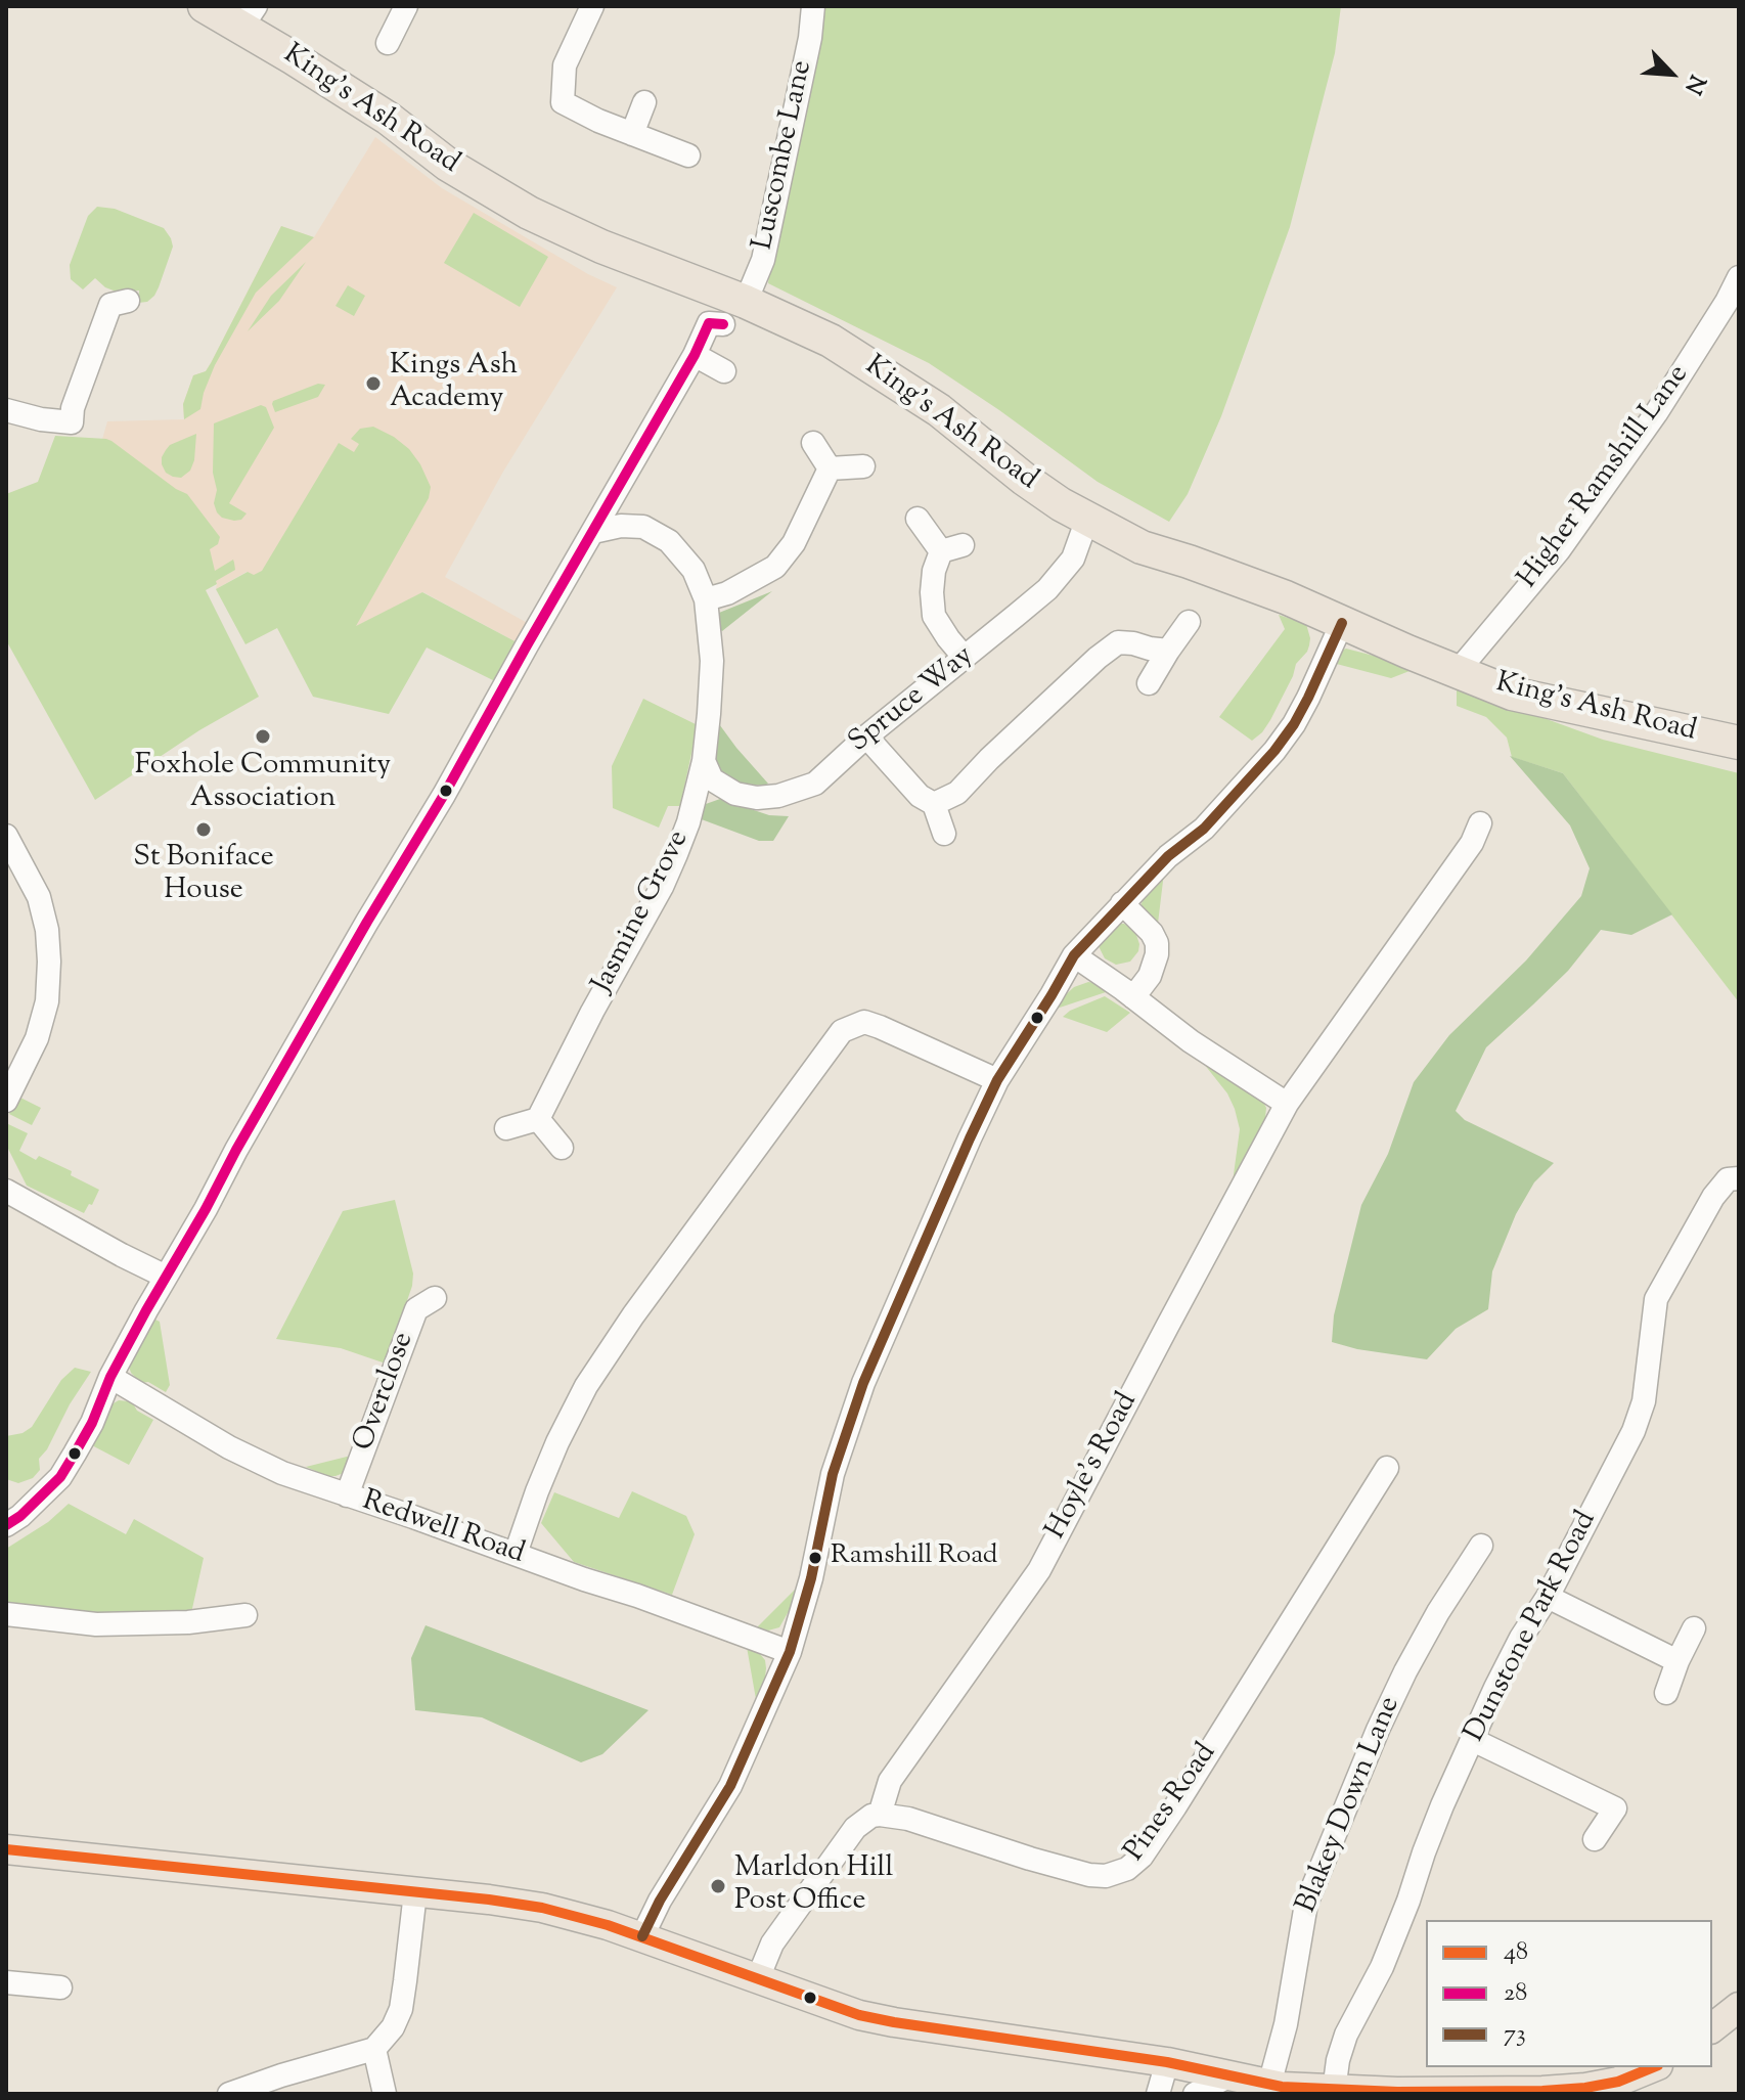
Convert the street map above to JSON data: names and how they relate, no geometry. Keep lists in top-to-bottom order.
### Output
{
  "streets": {
    "highway": ["King's Ash Road"],
    "street": [
      "Luscombe Lane",
      "Higher Ramshill Lane",
      "Spruce Way",
      "Jasmine Grove",
      "Overclose",
      "Hoyle's Road",
      "Redwell Road",
      "Dunstone Park Road",
      "Pines Road",
      "Blakey Down Lane"
    ]
  },
  "crossings": [
    ["King's Ash Road", "Luscombe Lane"],
    ["King's Ash Road", "Higher Ramshill Lane"],
    ["King's Ash Road", "Spruce Way"],
    ["Spruce Way", "Jasmine Grove"],
    ["Overclose", "Redwell Road"],
    ["Hoyle's Road", "Pines Road"]
  ],
  "places": [
    "Kings Ash Academy",
    "Foxhole Community Association",
    "St Boniface House",
    "Ramshill Road",
    "Marldon Hill Post Office"
  ],
  "lines": ["transit line 28", "transit line 73", "transit line 48"],
  "legend": ["48", "28", "73"],
  "north": "bottom right"
}
